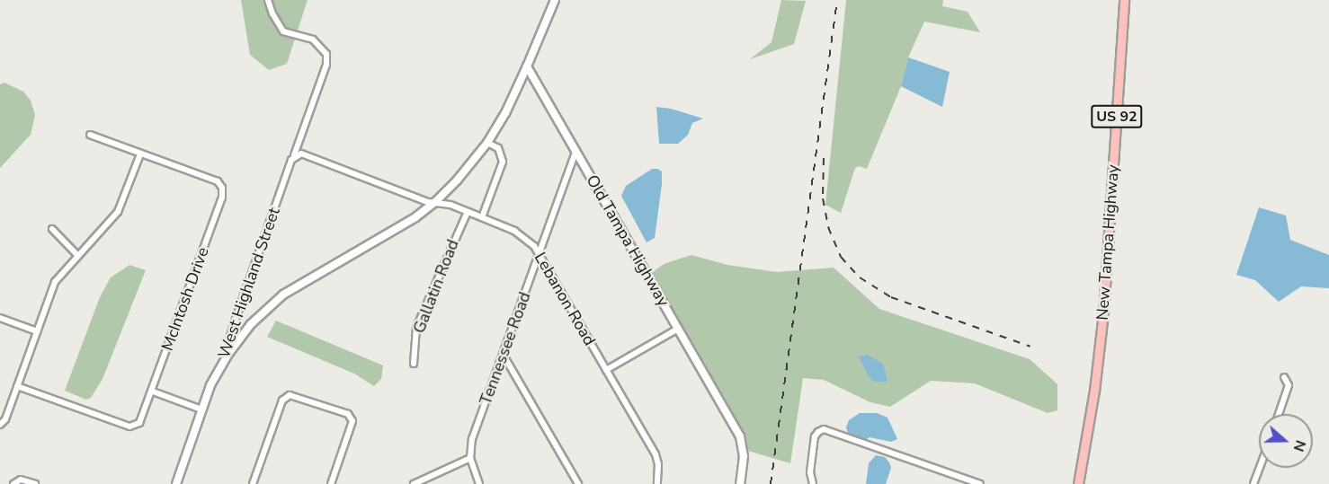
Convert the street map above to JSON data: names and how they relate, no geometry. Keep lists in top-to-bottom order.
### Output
{
  "streets": {
    "main road": ["US 92", "Old Tampa Highway", "New Tampa Highway"],
    "street": [
      "West Highland Street",
      "Gallatin Road",
      "McIntosh Drive",
      "Lebanon Road",
      "Tennessee Road"
    ]
  },
  "crossings": [
    ["Old Tampa Highway", "Tennessee Road"],
    ["West Highland Street", "Lebanon Road"],
    ["Gallatin Road", "Lebanon Road"],
    ["Lebanon Road", "Tennessee Road"]
  ],
  "north": "right"
}
